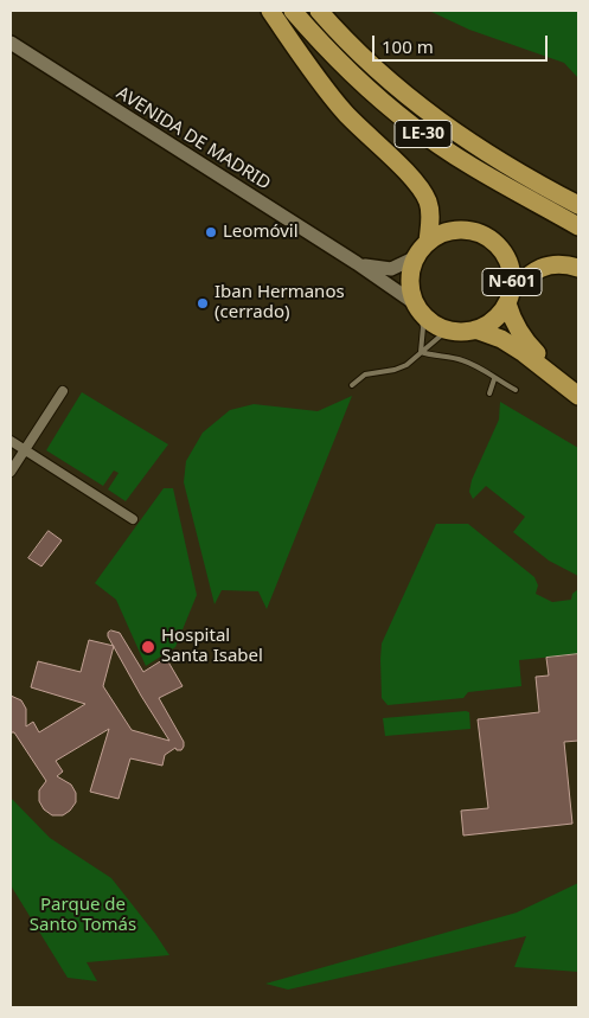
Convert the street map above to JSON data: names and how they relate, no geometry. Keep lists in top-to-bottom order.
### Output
{
  "streets": {
    "highway": ["LE-30", "N-601"],
    "main road": ["AVENIDA DE MADRID"]
  },
  "crossings": [
    ["AVENIDA DE MADRID", "N-601"]
  ],
  "parks": ["Parque de Santo Tomás"],
  "places": ["Leomóvil", "Iban Hermanos (cerrado)", "Hospital Santa Isabel"],
  "scale_bar": "100 m"
}
